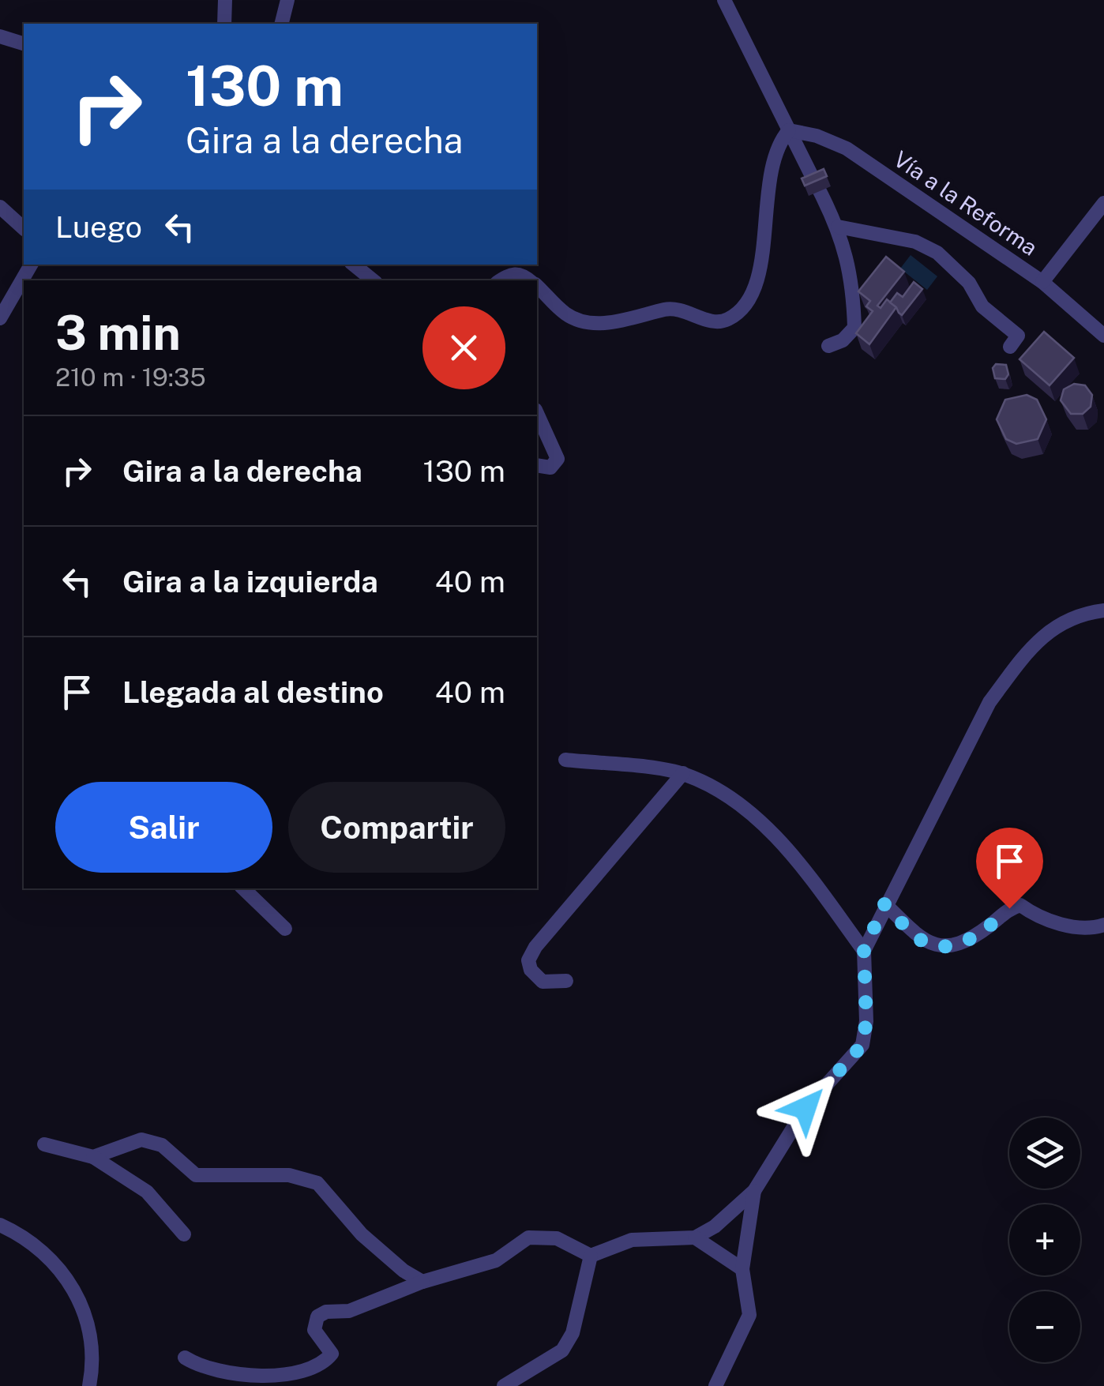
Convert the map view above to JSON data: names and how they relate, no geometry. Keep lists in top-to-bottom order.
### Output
{
  "streets": {
    "street": ["Vía a la Reforma"]
  },
  "page": {
    "turn": ["130 m", "Gira a la derecha"],
    "then": "Luego",
    "heading": ["3 min", "210 m · 19:35"],
    "list": [
      {
        "name": "Gira a la derecha",
        "value": "130 m"
      },
      {
        "name": "Gira a la izquierda",
        "value": "40 m"
      },
      {
        "name": "Llegada al destino",
        "value": "40 m"
      }
    ],
    "buttons": ["Salir", "Compartir"],
    "map_buttons": ["+", "−"]
  }
}
